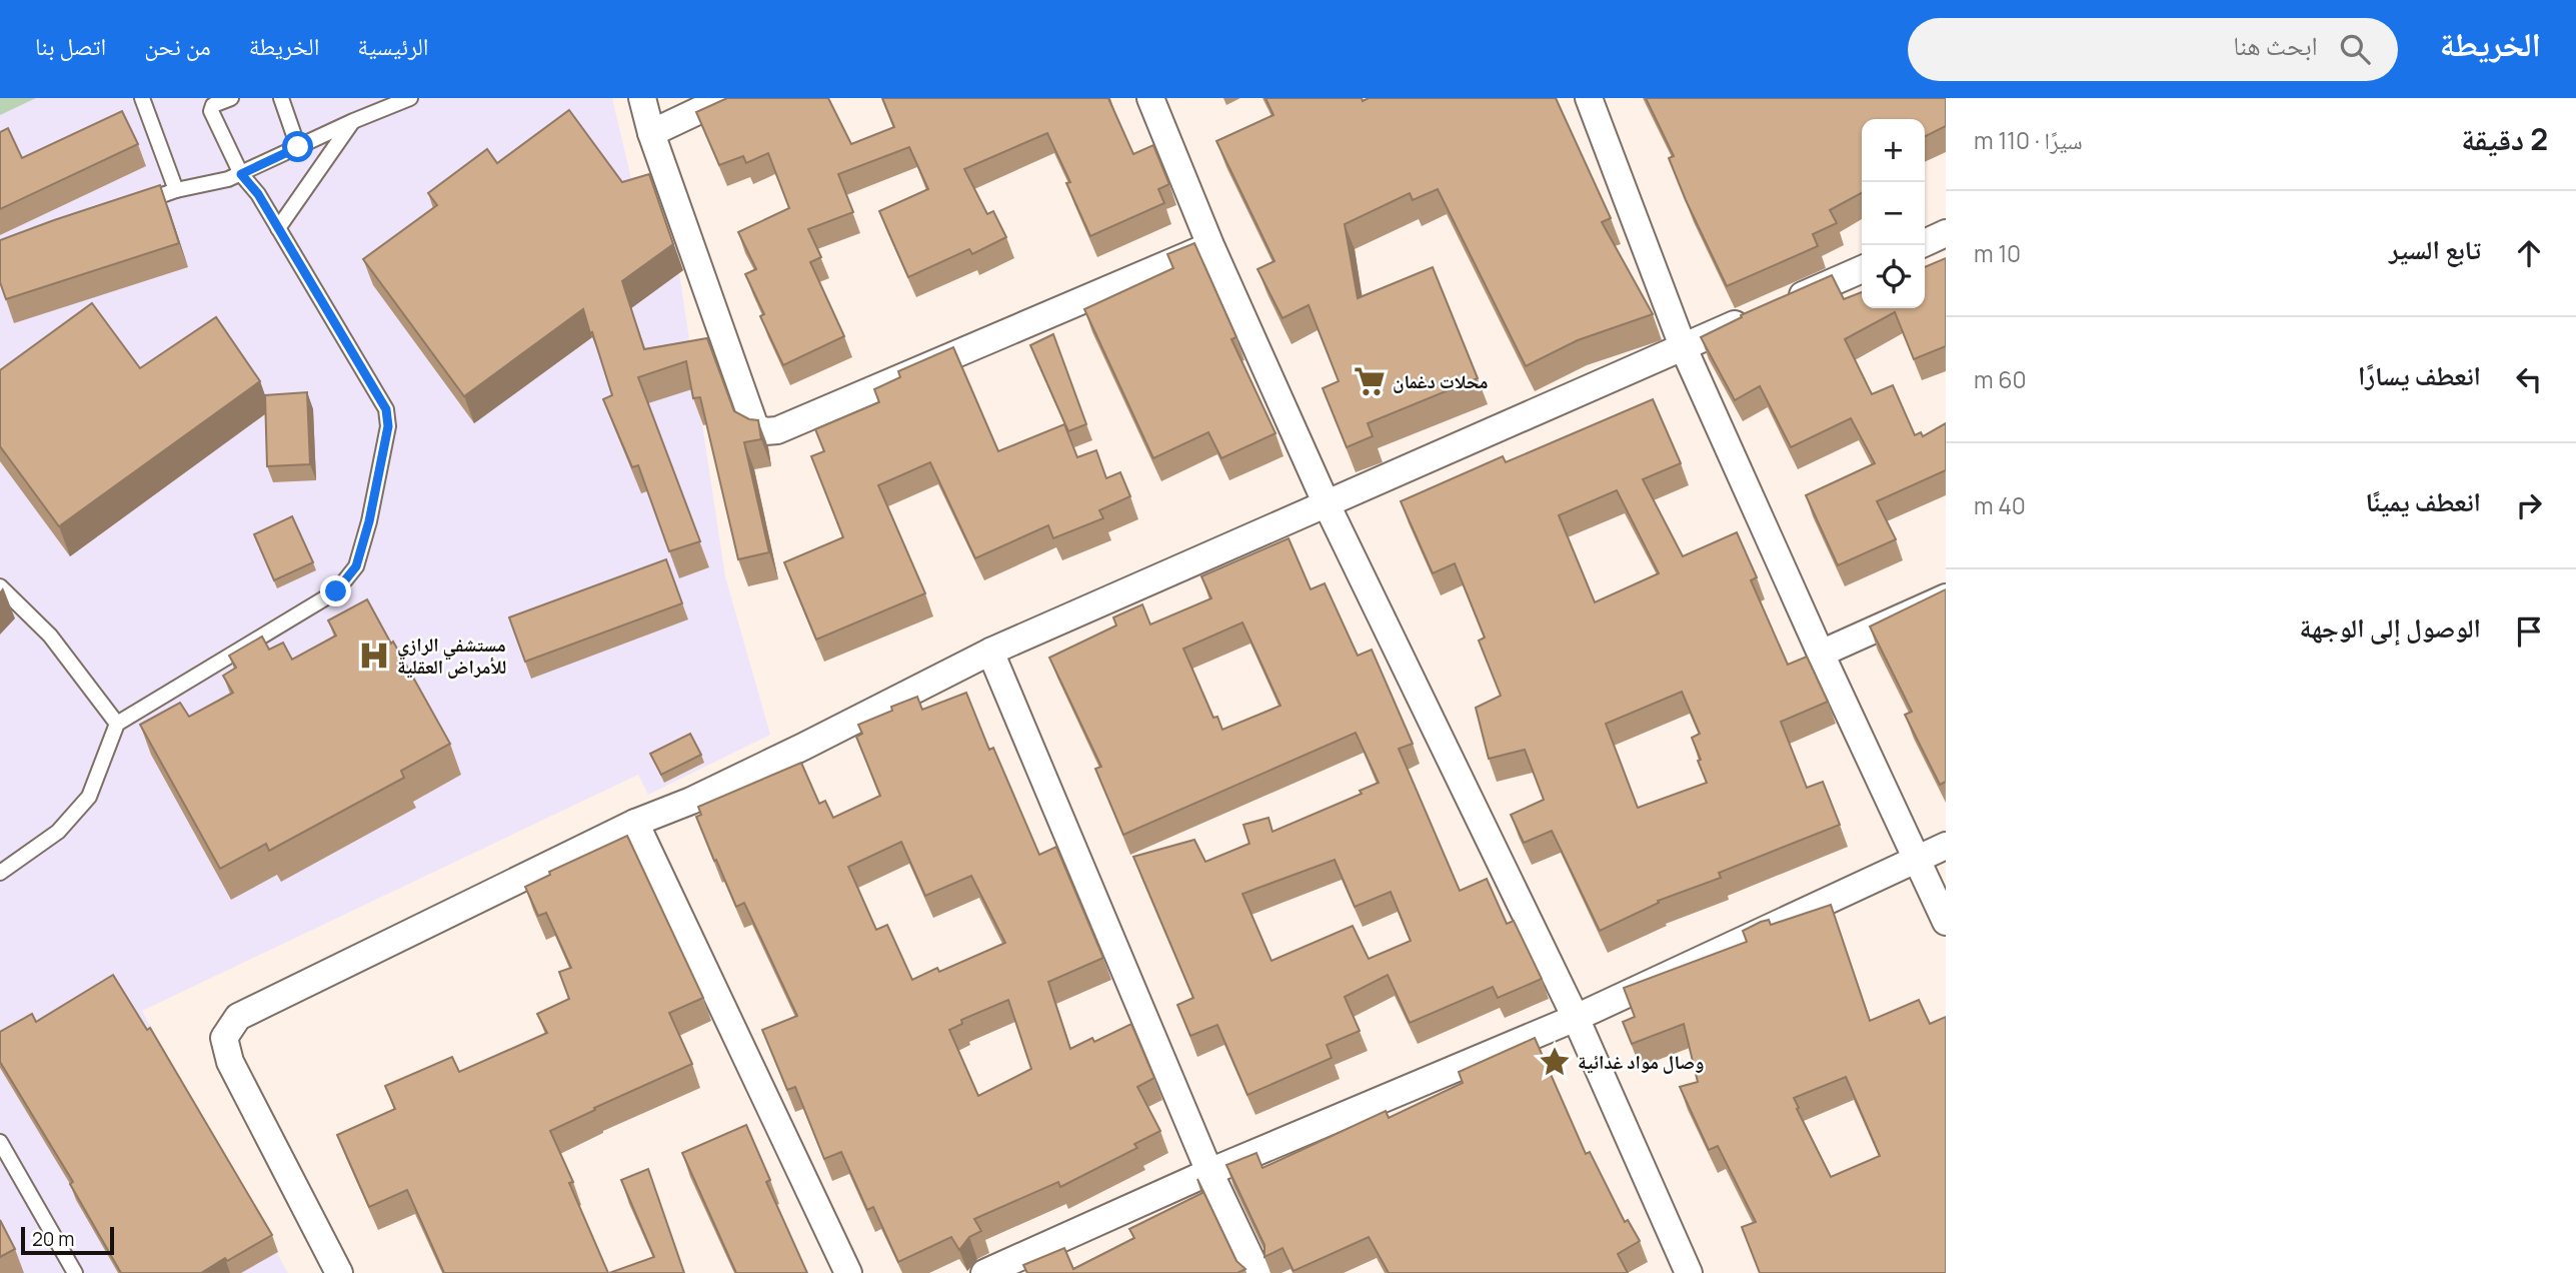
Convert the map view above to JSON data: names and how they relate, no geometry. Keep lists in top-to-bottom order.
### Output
{
  "places": {
    "supermarket": ["محلات دغمان"],
    "hospital": ["مستشفي الرازي للأمراض العقلية"],
    "place": ["وصال مواد غدائية"]
  },
  "scale_bar": "20 m",
  "page": {
    "header": "الخريطة",
    "search": "ابحث هنا",
    "nav": [
      "الرئيسية",
      "الخريطة",
      "من نحن",
      "اتصل بنا"
    ],
    "heading": ["2 دقيقة", "سيرًا · 110 m"],
    "map_buttons": ["+", "−"],
    "list": [
      ["تابع السير", "10 m"],
      ["انعطف يسارًا", "60 m"],
      ["انعطف يمينًا", "40 m"],
      "الوصول إلى الوجهة"
    ],
    "scale": "20 m"
  }
}
